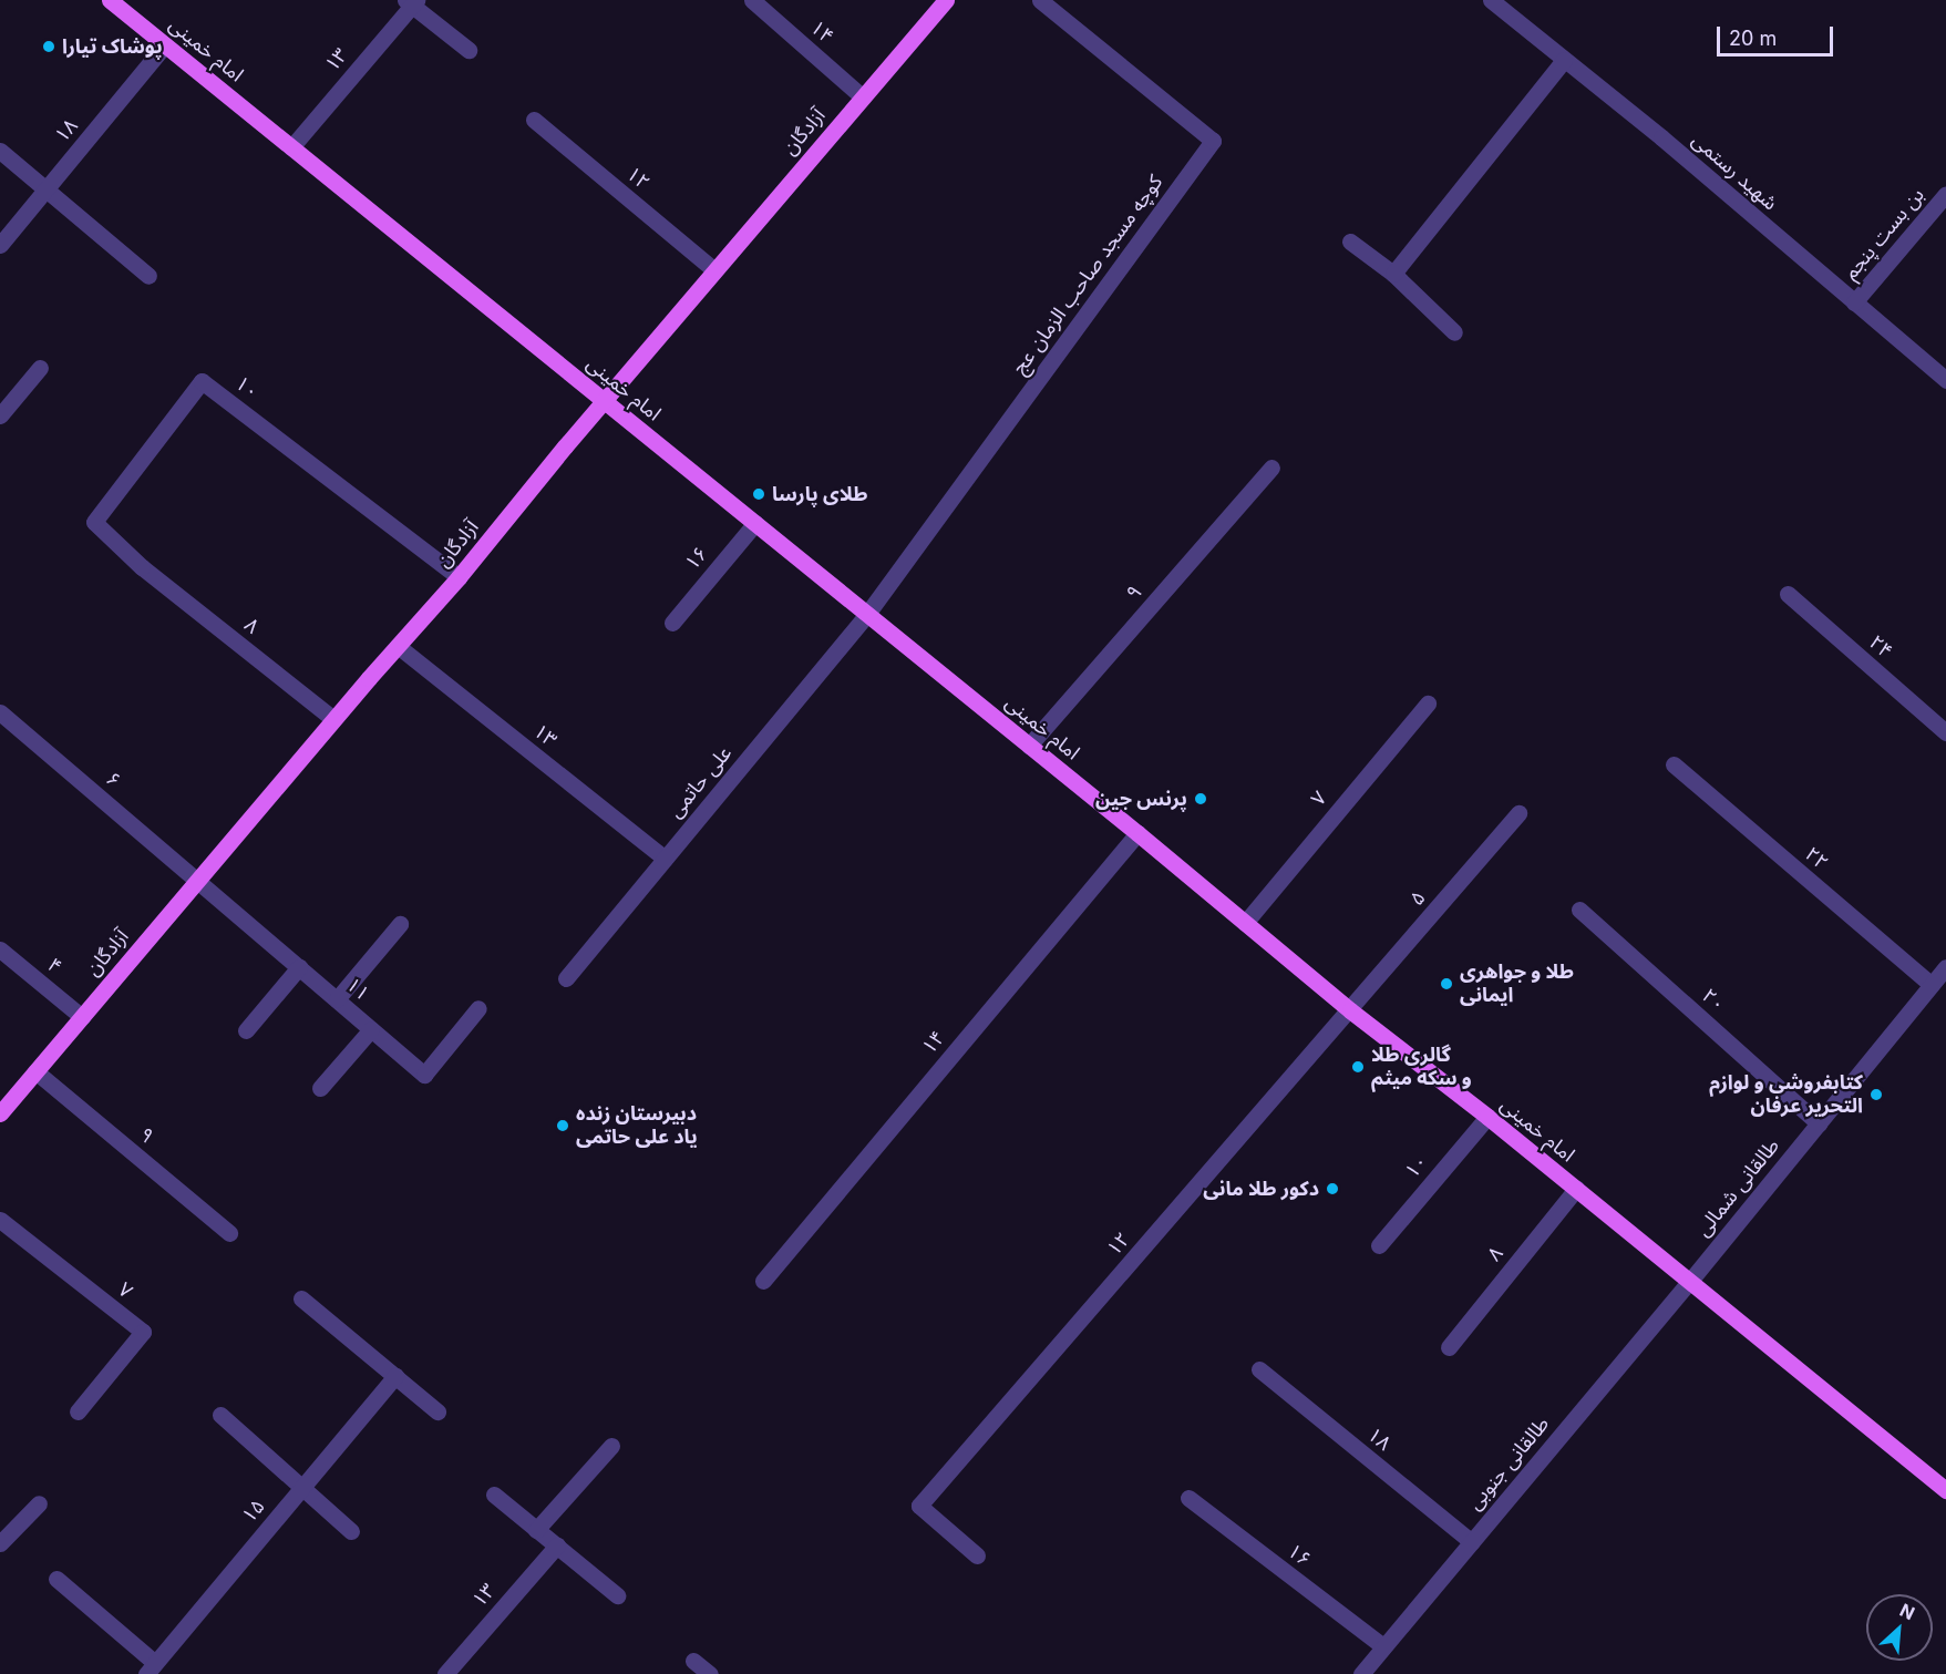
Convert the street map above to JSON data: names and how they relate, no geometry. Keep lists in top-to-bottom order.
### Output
{
  "streets": {
    "main road": ["امام خمینی", "آزادگان"],
    "street": [
      "۱۴",
      "۱۳",
      "۱۸",
      "شهید رستمی",
      "۱۲",
      "بن بست پنجم",
      "کوچه مسجد صاحب الزمان عج",
      "۱۰",
      "۱۶",
      "۹",
      "۸",
      "۲۴",
      "۶",
      "علی حاتمی",
      "۷",
      "۲۲",
      "۵",
      "۴",
      "۱۱",
      "۲۰",
      "طالقانی شمالی",
      "طالقانی جنوبی",
      "۱۵"
    ]
  },
  "crossings": [
    ["۱۴", "امام خمینی"],
    ["۱۴", "آزادگان"],
    ["امام خمینی", "۱۳"],
    ["امام خمینی", "۱۸"],
    ["امام خمینی", "آزادگان"],
    ["امام خمینی", "۱۲"],
    ["امام خمینی", "کوچه مسجد صاحب الزمان عج"],
    ["امام خمینی", "۱۰"],
    ["امام خمینی", "۱۶"],
    ["امام خمینی", "۹"],
    ["امام خمینی", "۸"],
    ["امام خمینی", "علی حاتمی"],
    ["امام خمینی", "۷"],
    ["امام خمینی", "۵"],
    ["امام خمینی", "طالقانی شمالی"],
    ["امام خمینی", "طالقانی جنوبی"],
    ["۱۳", "آزادگان"],
    ["۱۳", "علی حاتمی"],
    ["۱۸", "طالقانی جنوبی"],
    ["آزادگان", "۱۲"],
    ["آزادگان", "۱۰"],
    ["آزادگان", "۹"],
    ["آزادگان", "۸"],
    ["آزادگان", "۶"],
    ["آزادگان", "۴"],
    ["آزادگان", "۱۱"],
    ["شهید رستمی", "بن بست پنجم"],
    ["۱۲", "۵"],
    ["کوچه مسجد صاحب الزمان عج", "علی حاتمی"],
    ["۱۰", "۸"],
    ["۱۶", "طالقانی جنوبی"],
    ["۶", "۱۱"],
    ["۲۲", "طالقانی شمالی"],
    ["۲۰", "طالقانی شمالی"],
    ["طالقانی شمالی", "طالقانی جنوبی"]
  ],
  "places": [
    "پوشاک تیارا",
    "طلای پارسا",
    "پرنس جین",
    "طلا و جواهری ایمانی",
    "گالری طلا و سکه میثم",
    "کتابفروشی و لوازم التحریر عرفان",
    "دبیرستان زنده یاد علی حاتمی",
    "دکور طلا مانی"
  ],
  "scale_bar": "20 m",
  "north": "top right"
}
